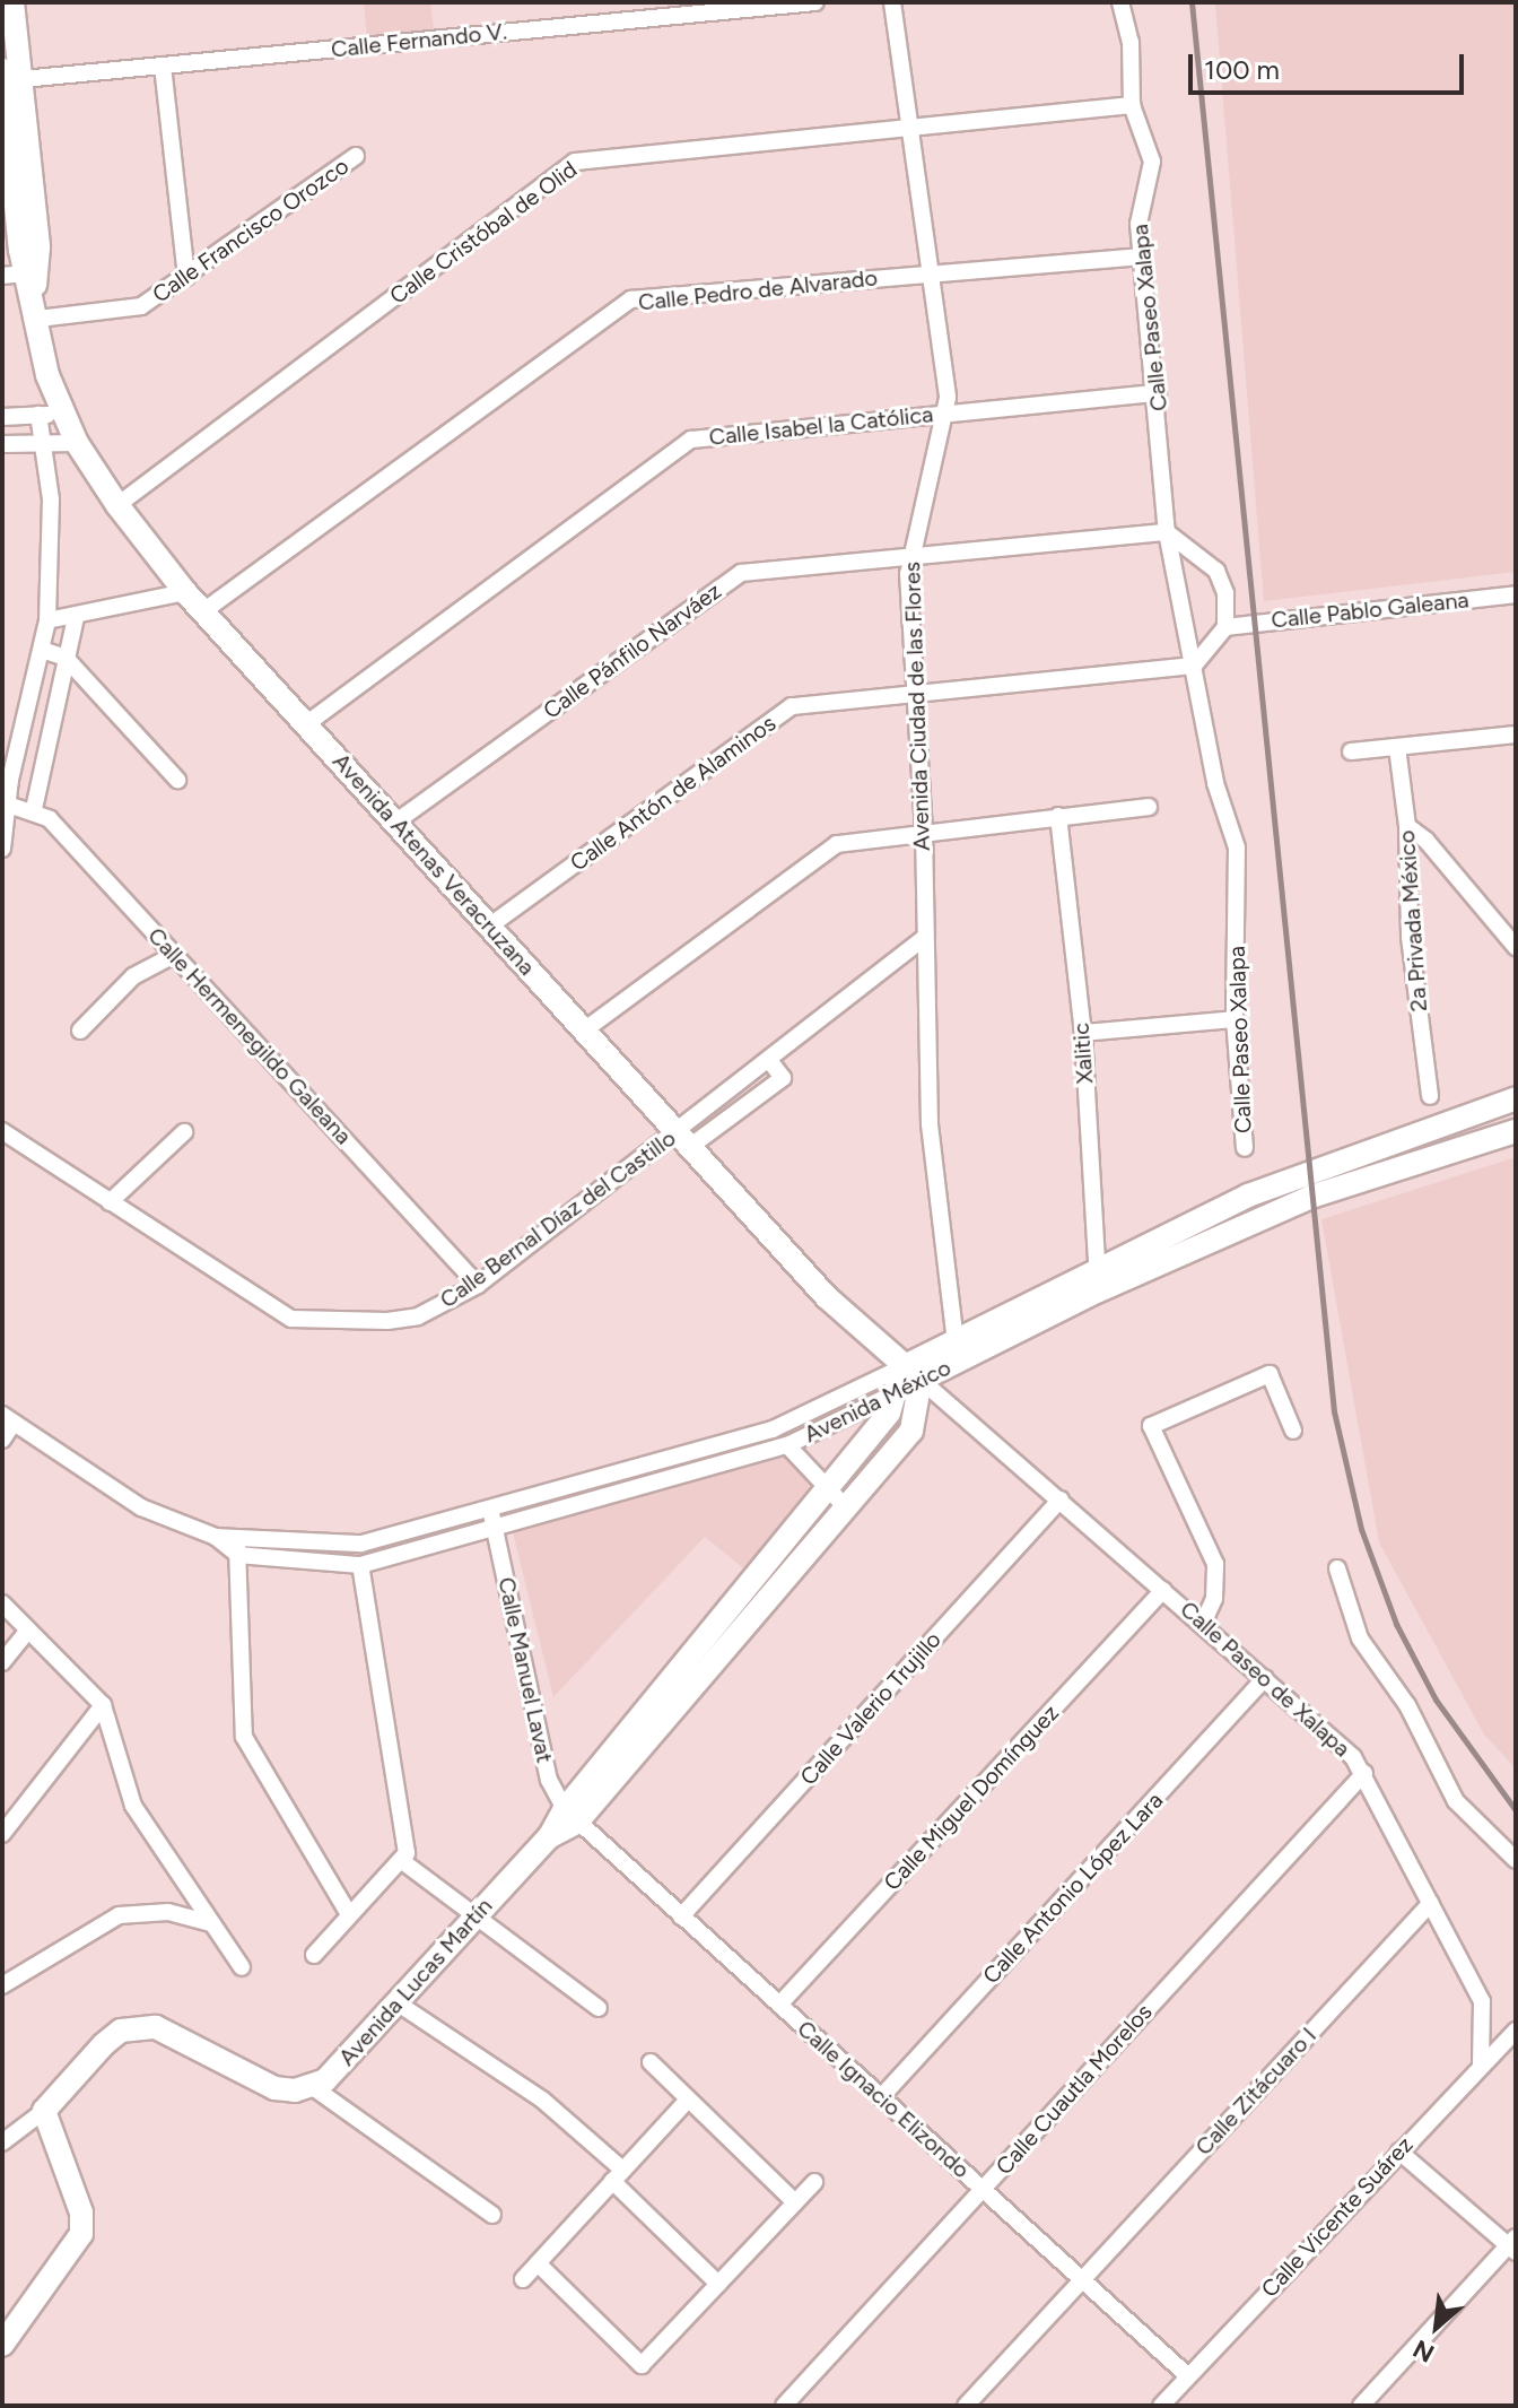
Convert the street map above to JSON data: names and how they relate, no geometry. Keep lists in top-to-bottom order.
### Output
{
  "streets": {
    "main road": ["Avenida Atenas Veracruzana", "Avenida México", "Avenida Lucas Martín"],
    "street": [
      "Calle Fernando V.",
      "Calle Francisco Orozco",
      "Calle Cristóbal de Olid",
      "Calle Pedro de Alvarado",
      "Calle Paseo Xalapa",
      "Calle Isabel la Católica",
      "Calle Pablo Galeana",
      "Calle Pánfilo Narváez",
      "Avenida Ciudad de las Flores",
      "Calle Antón de Alaminos",
      "2a Privada México",
      "Calle Hermenegildo Galeana",
      "Xalitic",
      "Calle Bernal Díaz del Castillo",
      "Calle Manuel Lavat",
      "Calle Paseo de Xalapa",
      "Calle Valerio Trujillo",
      "Calle Miguel Domínguez",
      "Calle Antonio López Lara",
      "Calle Cuautla Morelos",
      "Calle Zitácuaro I",
      "Calle Ignacio Elizondo",
      "Calle Vicente Suárez"
    ]
  },
  "crossings": [
    ["Calle Fernando V.", "Avenida Atenas Veracruzana"],
    ["Calle Francisco Orozco", "Avenida Atenas Veracruzana"],
    ["Calle Cristóbal de Olid", "Calle Paseo Xalapa"],
    ["Calle Cristóbal de Olid", "Avenida Ciudad de las Flores"],
    ["Calle Cristóbal de Olid", "Avenida Atenas Veracruzana"],
    ["Calle Pedro de Alvarado", "Calle Paseo Xalapa"],
    ["Calle Pedro de Alvarado", "Avenida Ciudad de las Flores"],
    ["Calle Pedro de Alvarado", "Avenida Atenas Veracruzana"],
    ["Calle Paseo Xalapa", "Calle Isabel la Católica"],
    ["Calle Paseo Xalapa", "Calle Pánfilo Narváez"],
    ["Calle Paseo Xalapa", "Calle Antón de Alaminos"],
    ["Calle Isabel la Católica", "Avenida Ciudad de las Flores"],
    ["Calle Isabel la Católica", "Avenida Atenas Veracruzana"],
    ["Calle Pánfilo Narváez", "Avenida Ciudad de las Flores"],
    ["Calle Pánfilo Narváez", "Avenida Atenas Veracruzana"],
    ["Avenida Ciudad de las Flores", "Calle Antón de Alaminos"],
    ["Avenida Ciudad de las Flores", "Calle Bernal Díaz del Castillo"],
    ["Avenida Ciudad de las Flores", "Avenida México"],
    ["Calle Antón de Alaminos", "Avenida Atenas Veracruzana"],
    ["Avenida Atenas Veracruzana", "Calle Bernal Díaz del Castillo"],
    ["Avenida Atenas Veracruzana", "Avenida México"],
    ["Avenida Atenas Veracruzana", "Calle Paseo de Xalapa"],
    ["Avenida Atenas Veracruzana", "Avenida Lucas Martín"],
    ["Calle Hermenegildo Galeana", "Calle Bernal Díaz del Castillo"],
    ["Xalitic", "Avenida México"],
    ["Avenida México", "Calle Manuel Lavat"],
    ["Avenida México", "Calle Paseo de Xalapa"],
    ["Avenida México", "Avenida Lucas Martín"],
    ["Calle Manuel Lavat", "Avenida Lucas Martín"],
    ["Calle Manuel Lavat", "Calle Ignacio Elizondo"],
    ["Calle Paseo de Xalapa", "Calle Valerio Trujillo"],
    ["Calle Paseo de Xalapa", "Calle Miguel Domínguez"],
    ["Calle Paseo de Xalapa", "Calle Antonio López Lara"],
    ["Calle Paseo de Xalapa", "Avenida Lucas Martín"],
    ["Calle Paseo de Xalapa", "Calle Cuautla Morelos"],
    ["Calle Paseo de Xalapa", "Calle Zitácuaro I"],
    ["Calle Paseo de Xalapa", "Calle Vicente Suárez"],
    ["Calle Valerio Trujillo", "Calle Ignacio Elizondo"],
    ["Calle Miguel Domínguez", "Calle Ignacio Elizondo"],
    ["Calle Antonio López Lara", "Calle Ignacio Elizondo"],
    ["Avenida Lucas Martín", "Calle Ignacio Elizondo"],
    ["Calle Cuautla Morelos", "Calle Ignacio Elizondo"],
    ["Calle Zitácuaro I", "Calle Ignacio Elizondo"],
    ["Calle Ignacio Elizondo", "Calle Vicente Suárez"]
  ],
  "scale_bar": "100 m",
  "north": "bottom left"
}
